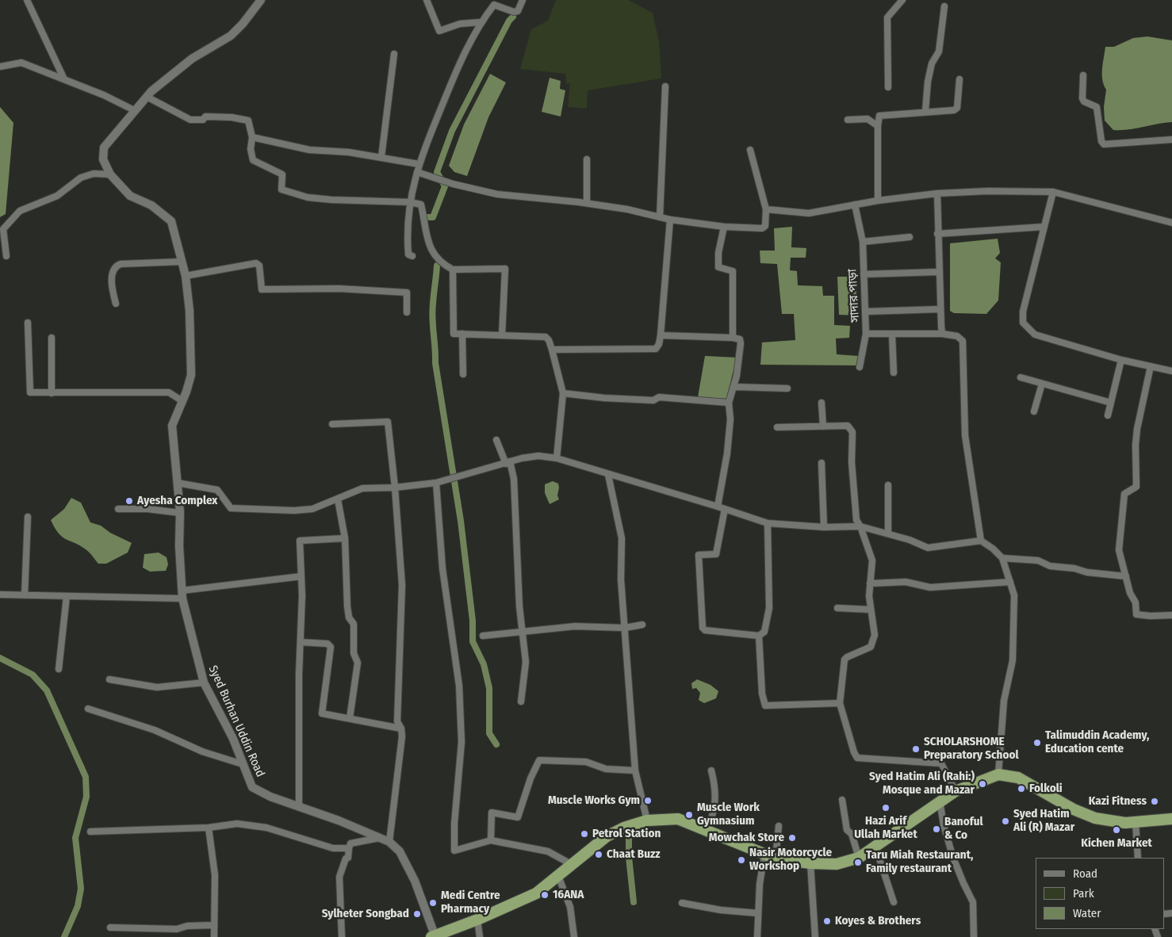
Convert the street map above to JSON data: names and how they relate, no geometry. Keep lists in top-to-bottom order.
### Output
{
  "streets": {
    "street": ["সাদার পাড়া", "Syed Burhan Uddin Road"]
  },
  "places": [
    "Ayesha Complex",
    "Talimuddin Academy, Education cente",
    "SCHOLARSHOME Preparatory School",
    "Syed Hatim Ali (Rahi:) Mosque and Mazar",
    "Folkoli",
    "Muscle Works Gym",
    "Kazi Fitness",
    "Hazi Arif Ullah Market",
    "Muscle Work Gymnasium",
    "Syed Hatim Ali (R) Mazar",
    "Banoful & Co",
    "Kichen Market",
    "Petrol Station",
    "Mowchak Store",
    "Chaat Buzz",
    "Nasir Motorcycle Workshop",
    "Taru Miah Restaurant, Family restaurant",
    "16ANA",
    "Medi Centre Pharmacy",
    "Sylheter Songbad",
    "Koyes & Brothers"
  ],
  "legend": ["Road", "Park", "Water"]
}
